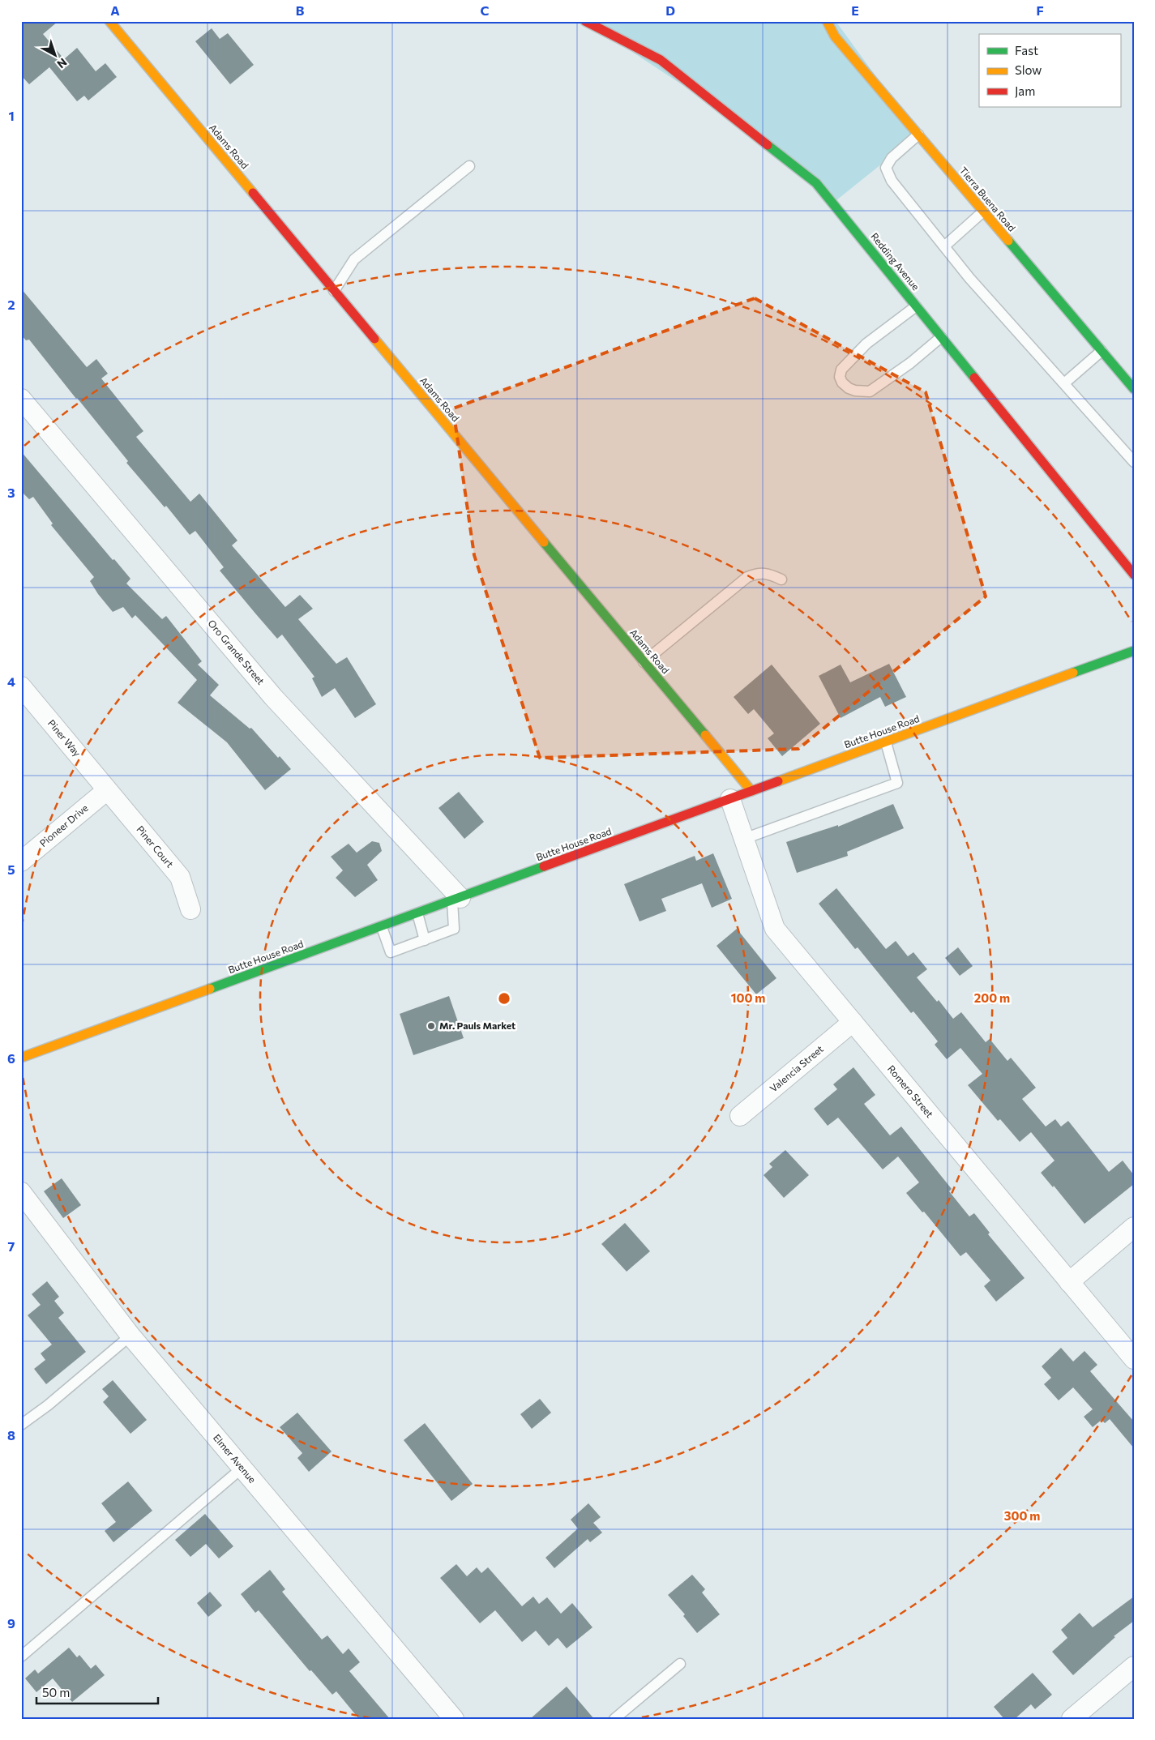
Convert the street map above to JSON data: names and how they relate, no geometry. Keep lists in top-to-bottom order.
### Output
{
  "streets": {
    "street": [
      "Adams Road",
      "Tierra Buena Road",
      "Redding Avenue",
      "Oro Grande Street",
      "Butte House Road",
      "Piner Way",
      "Pioneer Drive",
      "Piner Court",
      "Valencia Street",
      "Romero Street",
      "Elmer Avenue"
    ]
  },
  "crossings": [
    ["Adams Road", "Butte House Road"],
    ["Oro Grande Street", "Butte House Road"],
    ["Butte House Road", "Romero Street"],
    ["Piner Way", "Pioneer Drive"],
    ["Piner Way", "Piner Court"],
    ["Pioneer Drive", "Piner Court"],
    ["Valencia Street", "Romero Street"]
  ],
  "places": ["Mr. Pauls Market"],
  "legend": ["Fast", "Slow", "Jam"],
  "scale_bar": "50 m",
  "north": "bottom right",
  "grid": {
    "columns": [
      "A",
      "B",
      "C",
      "D",
      "E",
      "F"
    ],
    "rows": [
      "1",
      "2",
      "3",
      "4",
      "5",
      "6",
      "7",
      "8",
      "9"
    ]
  },
  "rings": ["100 m", "200 m", "300 m"]
}
